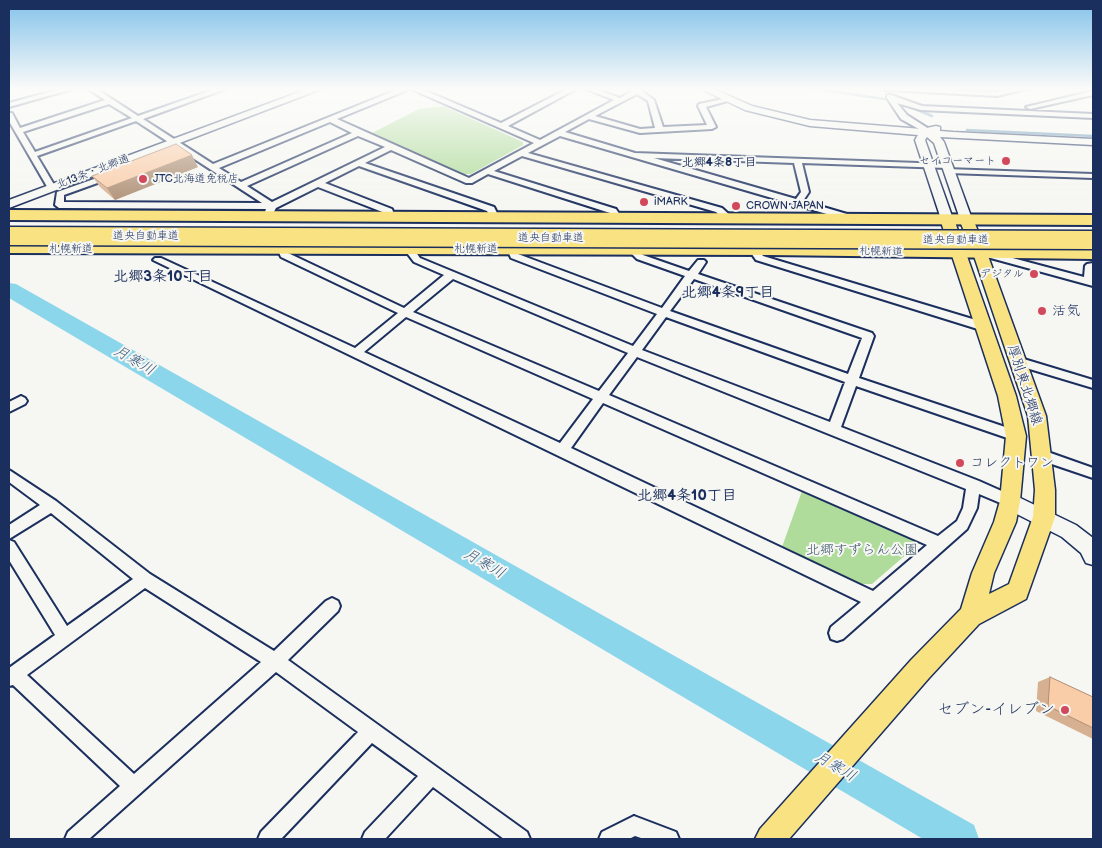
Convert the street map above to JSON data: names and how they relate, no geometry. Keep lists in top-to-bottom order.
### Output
{
  "streets": {
    "highway": ["道央自動車道", "札幌新道"],
    "main road": ["厚別東北郷線"],
    "street": ["北13条・北郷通"]
  },
  "crossings": [
    ["札幌新道", "厚別東北郷線"]
  ],
  "districts": [
    "北郷4条8丁目",
    "北郷3条10丁目",
    "北郷4条9丁目",
    "北郷4条10丁目"
  ],
  "water": ["月寒川"],
  "parks": ["北郷すずらん公園"],
  "places": [
    "セイコーマート",
    "JTC北海道免税店",
    "iMARK",
    "CROWN JAPAN",
    "デジタル",
    "活気",
    "コレクトワン",
    "セブン-イレブン"
  ]
}
